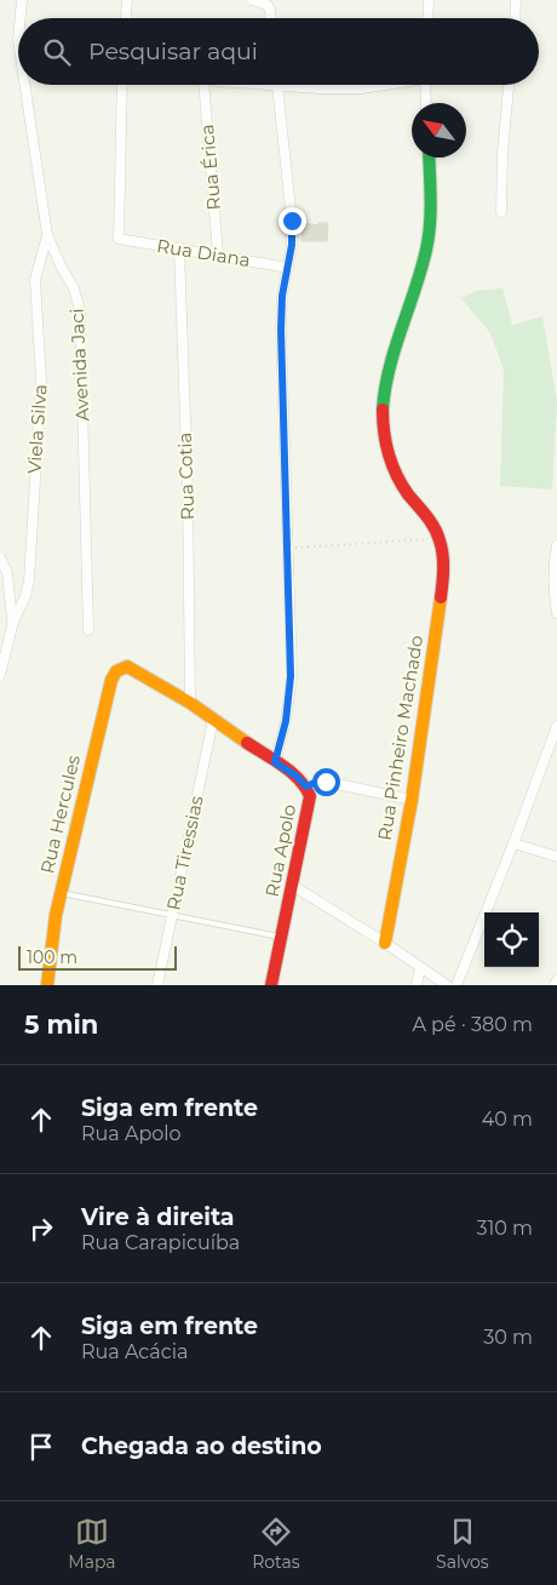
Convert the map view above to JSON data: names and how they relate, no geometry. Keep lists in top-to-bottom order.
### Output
{
  "streets": {
    "street": [
      "Rua Érica",
      "Rua Diana",
      "Avenida Jaci",
      "Viela Silva",
      "Rua Cotia",
      "Rua Pinheiro Machado",
      "Rua Hercules",
      "Rua Apolo",
      "Rua Tiressias"
    ]
  },
  "crossings": [
    ["Rua Érica", "Rua Diana"],
    ["Rua Diana", "Rua Cotia"],
    ["Avenida Jaci", "Viela Silva"],
    ["Rua Cotia", "Rua Apolo"],
    ["Rua Hercules", "Rua Apolo"],
    ["Rua Apolo", "Rua Tiressias"]
  ],
  "scale_bar": "100 m",
  "north": "top left",
  "page": {
    "search": "Pesquisar aqui",
    "scale": "100 m",
    "heading": ["5 min", "A pé · 380 m"],
    "list": [
      ["Siga em frente", "Rua Apolo", "40 m"],
      ["Vire à direita", "Rua Carapicuíba", "310 m"],
      ["Siga em frente", "Rua Acácia", "30 m"],
      "Chegada ao destino"
    ],
    "nav": ["Mapa", "Rotas", "Salvos"]
  }
}
